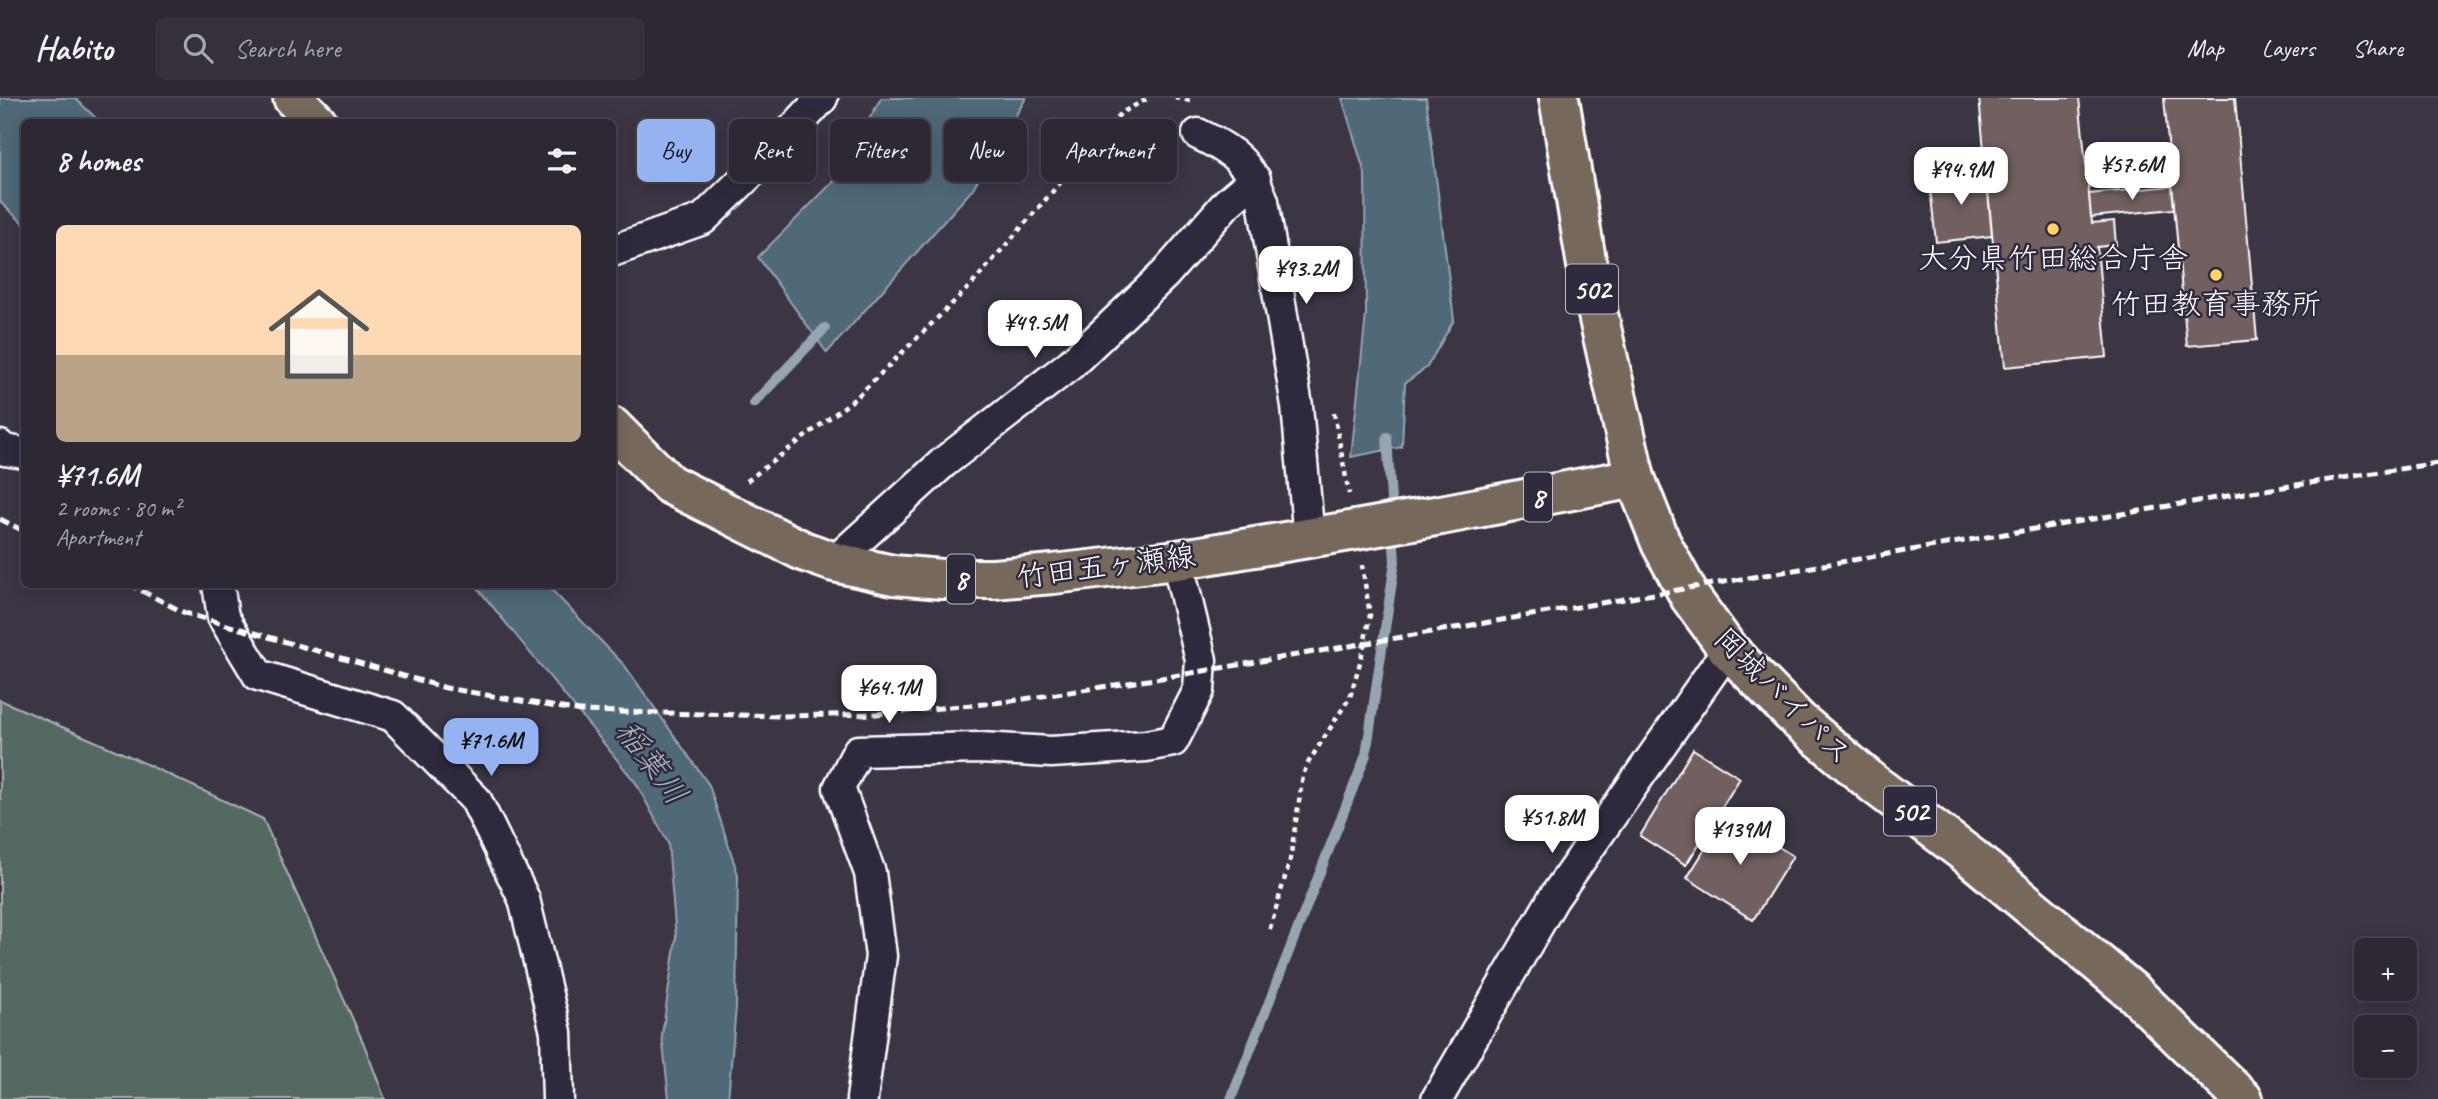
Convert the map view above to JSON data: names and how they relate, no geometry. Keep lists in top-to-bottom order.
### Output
{
  "streets": {
    "main road": [
      "502",
      "8",
      "竹田五ヶ瀬線",
      "岡城バイパス"
    ]
  },
  "crossings": [
    ["竹田五ヶ瀬線", "岡城バイパス"]
  ],
  "water": ["稲葉川"],
  "places": ["大分県竹田総合庁舎", "竹田教育事務所"],
  "page": {
    "header": "Habito",
    "search": "Search here",
    "nav": ["Map", "Layers", "Share"],
    "chip": [
      "Buy",
      "Rent",
      "Filters",
      "New",
      "Apartment"
    ],
    "heading": "8 homes",
    "price": [
      "¥57.6M",
      "¥94.9M",
      "¥93.2M",
      "¥49.5M",
      "¥64.1M",
      "¥71.6M",
      "¥51.8M",
      "¥139M"
    ],
    "list": [
      {
        "name": "¥71.6M",
        "note": "2 rooms · 80 m² · Apartment"
      }
    ],
    "map_buttons": ["+", "−"]
  }
}
